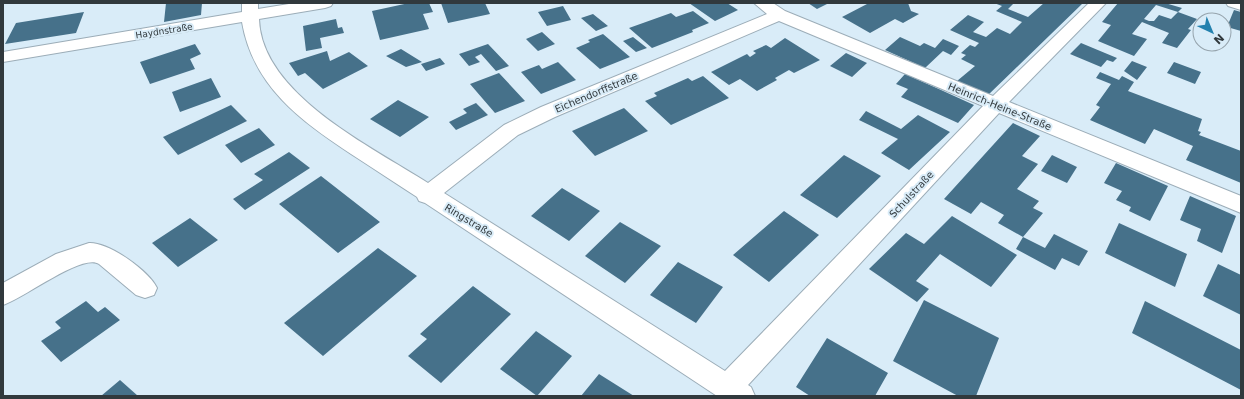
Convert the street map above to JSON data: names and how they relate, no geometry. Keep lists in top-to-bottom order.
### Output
{
  "streets": {
    "street": [
      "Haydnstraße",
      "Eichendorffstraße",
      "Heinrich-Heine-Straße",
      "Schulstraße",
      "Ringstraße"
    ]
  },
  "crossings": [
    ["Haydnstraße", "Ringstraße"],
    ["Eichendorffstraße", "Heinrich-Heine-Straße"],
    ["Eichendorffstraße", "Ringstraße"],
    ["Heinrich-Heine-Straße", "Schulstraße"],
    ["Schulstraße", "Ringstraße"]
  ],
  "north": "bottom right"
}
